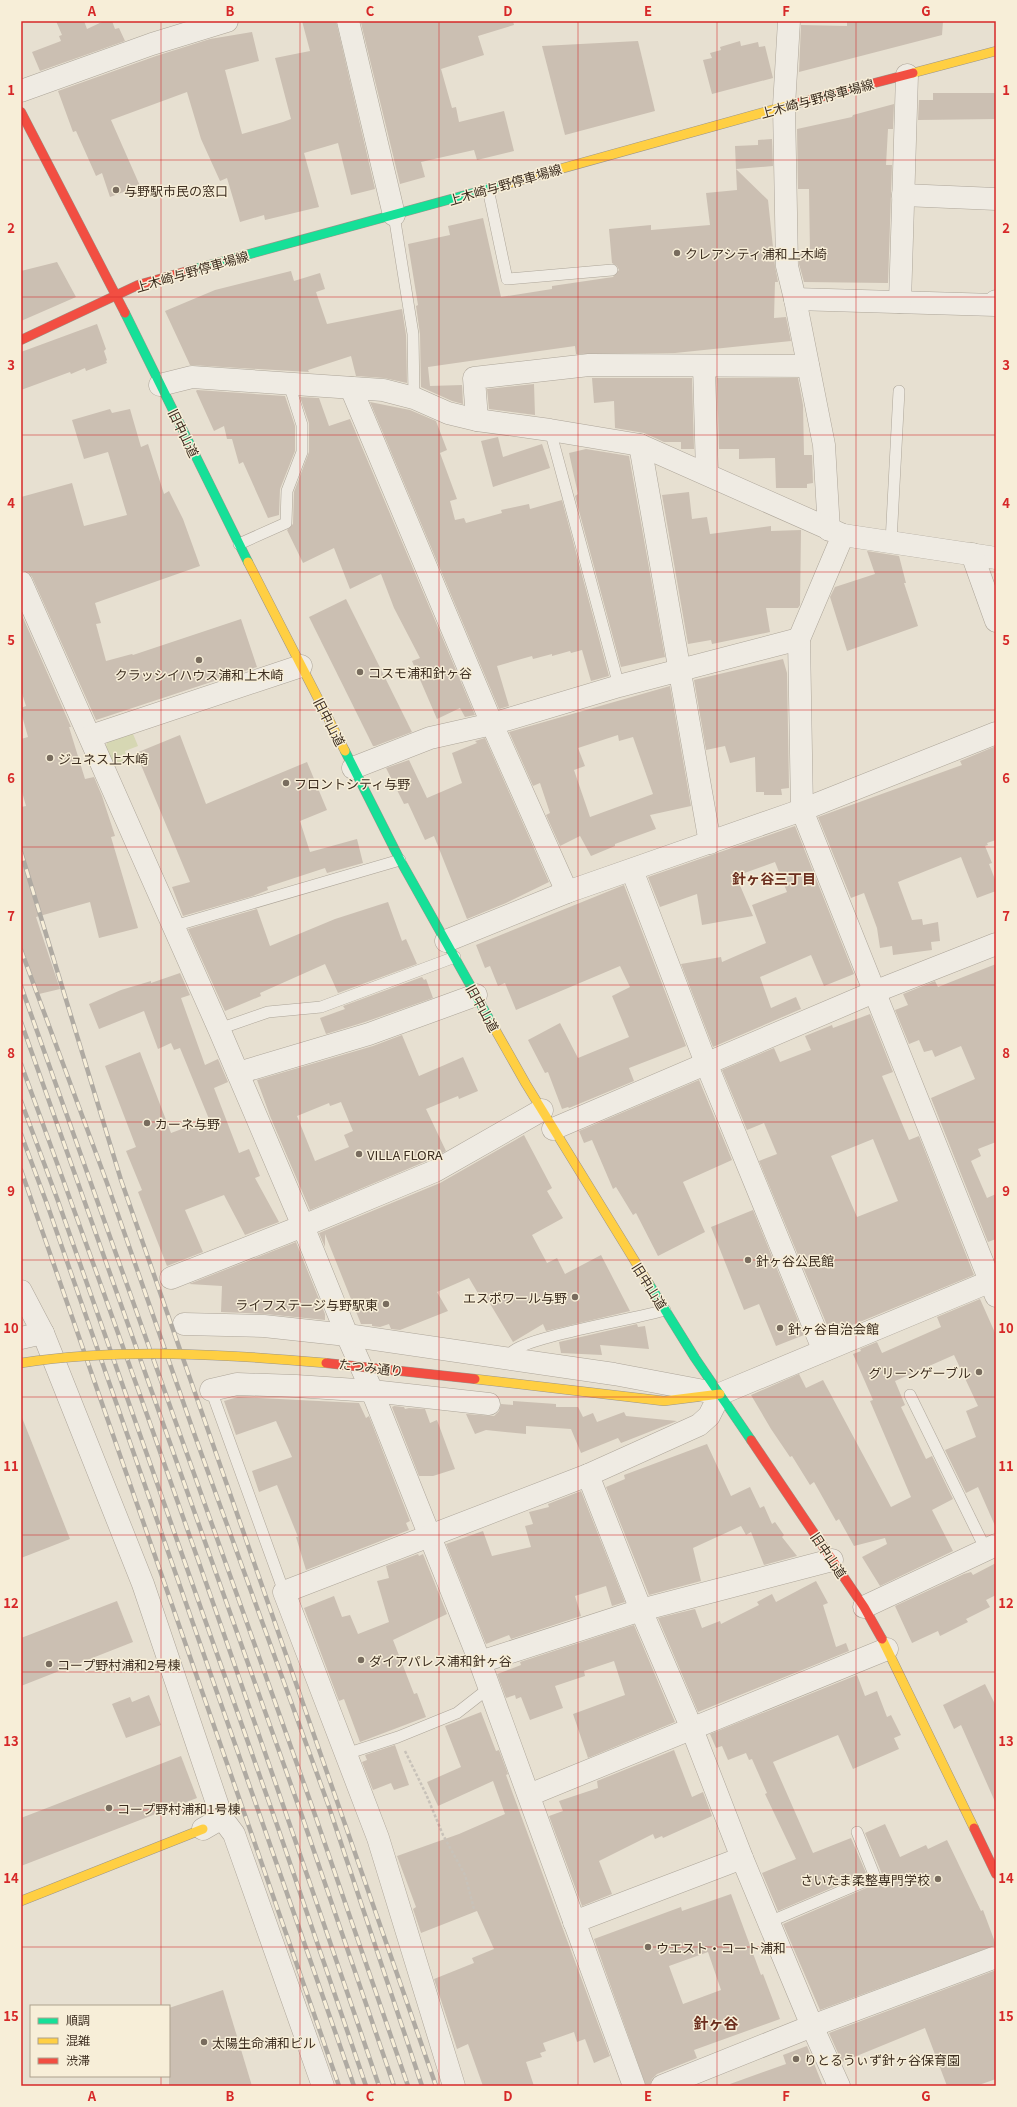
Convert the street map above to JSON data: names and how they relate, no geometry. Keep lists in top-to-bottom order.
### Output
{
  "streets": {
    "main road": ["上木崎与野停車場線", "旧中山道", "たつみ通り"]
  },
  "crossings": [
    ["上木崎与野停車場線", "旧中山道"],
    ["旧中山道", "たつみ通り"]
  ],
  "districts": ["針ヶ谷三丁目", "針ヶ谷"],
  "places": [
    "与野駅市民の窓口",
    "クレアシティ浦和上木崎",
    "クラッシイハウス浦和上木崎",
    "コスモ浦和針ヶ谷",
    "ジュネス上木崎",
    "フロントシティ与野",
    "カーネ与野",
    "VILLA FLORA",
    "針ヶ谷公民館",
    "エスポワール与野",
    "ライフステージ与野駅東",
    "針ヶ谷自治会館",
    "グリーンゲーブル",
    "ダイアパレス浦和針ヶ谷",
    "コープ野村浦和2号棟",
    "コープ野村浦和1号棟",
    "さいたま柔整専門学校",
    "ウエスト・コート浦和",
    "太陽生命浦和ビル",
    "りとるうぃず針ヶ谷保育園"
  ],
  "legend": ["順調", "混雑", "渋滞"],
  "grid": {
    "columns": [
      "A",
      "B",
      "C",
      "D",
      "E",
      "F",
      "G"
    ],
    "rows": [
      "1",
      "2",
      "3",
      "4",
      "5",
      "6",
      "7",
      "8",
      "9",
      "10",
      "11",
      "12",
      "13",
      "14",
      "15"
    ]
  }
}
